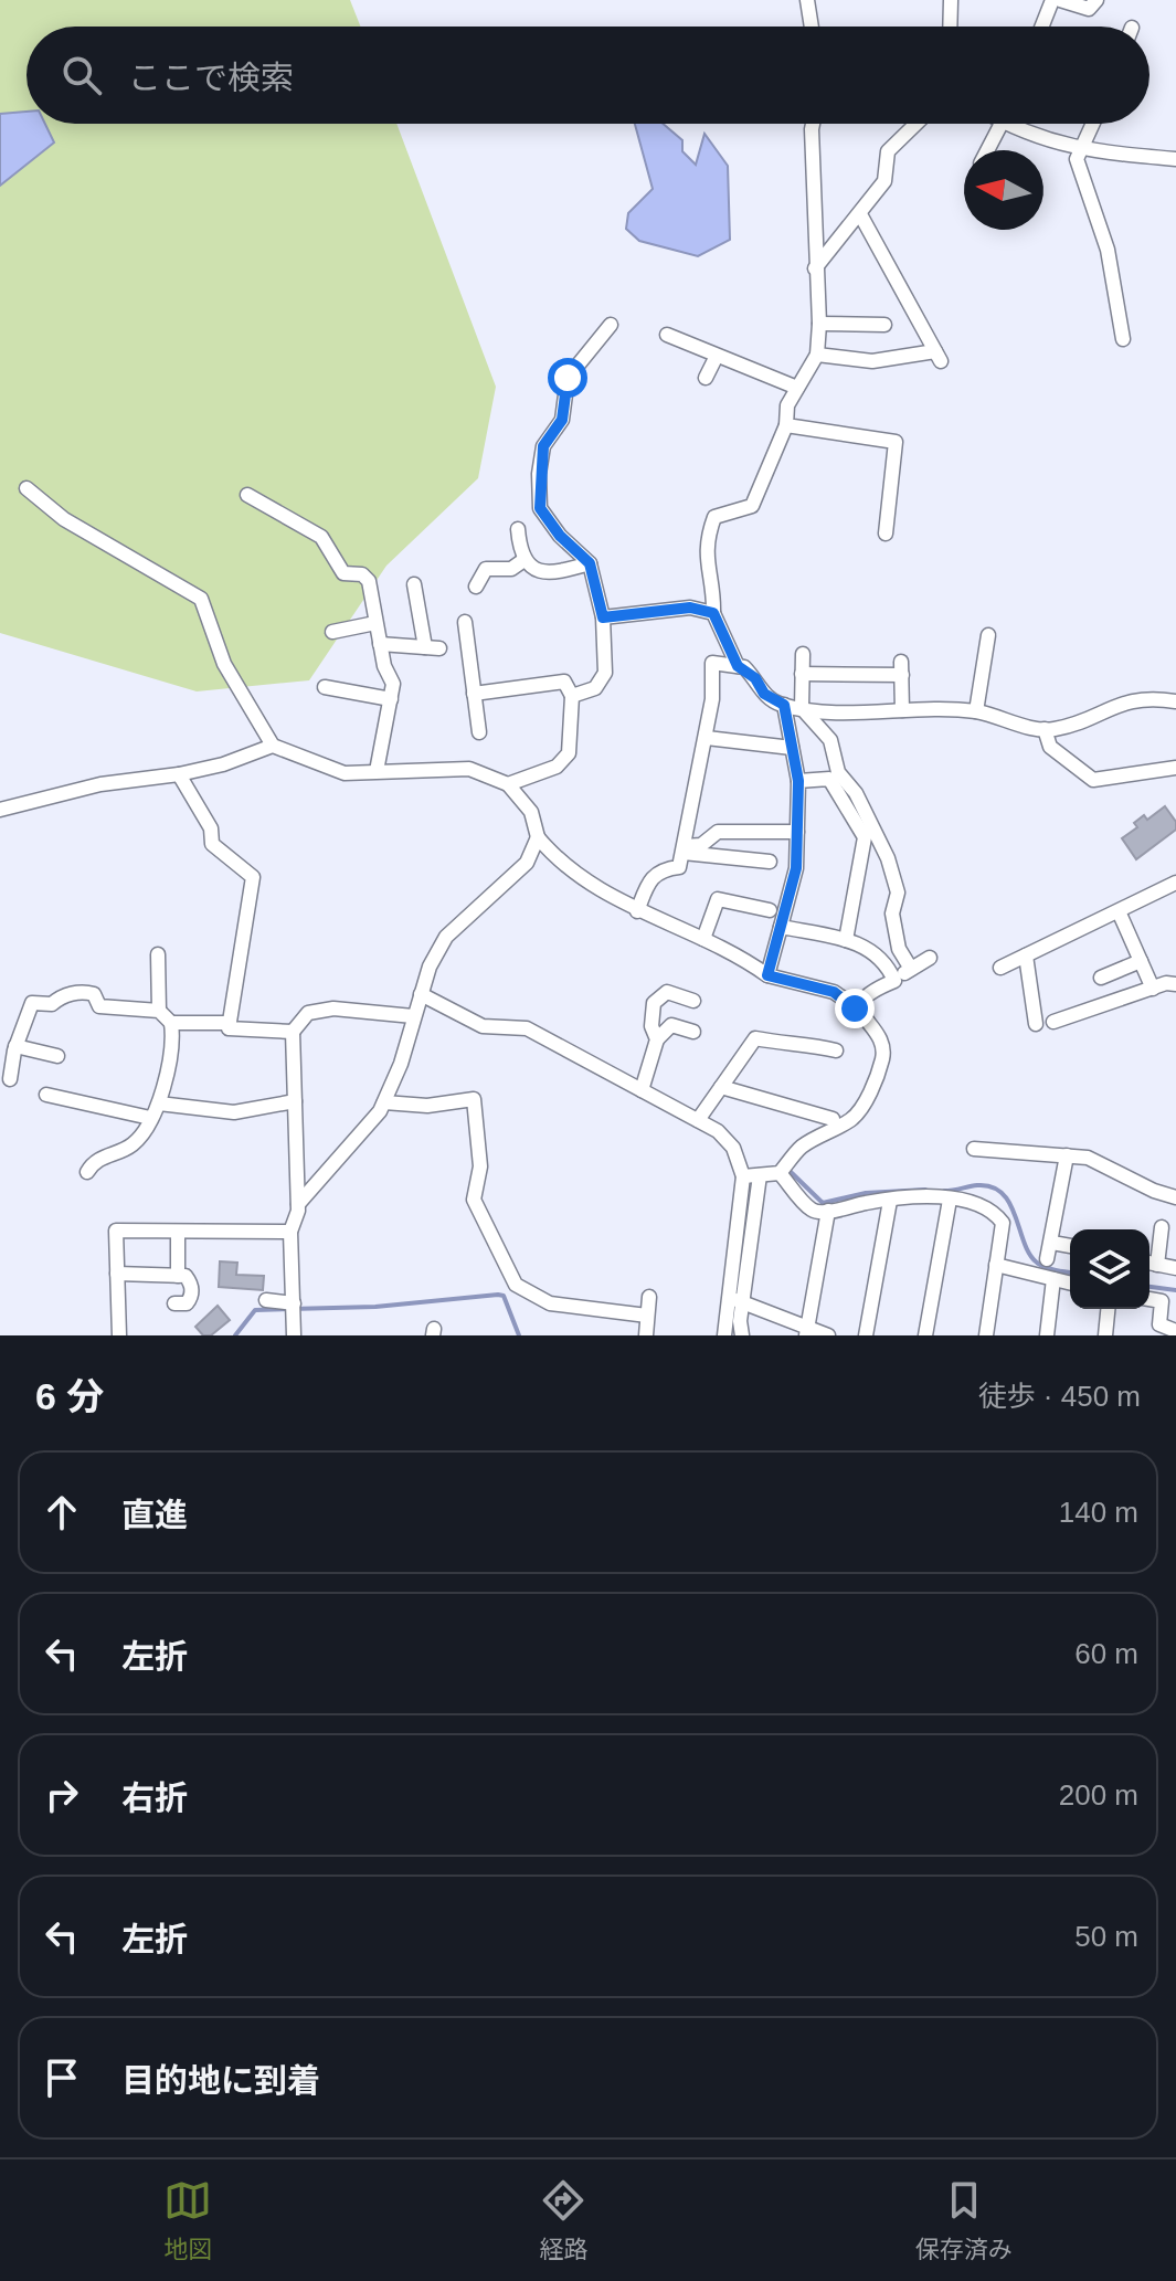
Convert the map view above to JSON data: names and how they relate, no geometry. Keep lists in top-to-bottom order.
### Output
{
  "north": "left",
  "page": {
    "search": "ここで検索",
    "heading": ["6 分", "徒歩 · 450 m"],
    "list": [
      ["直進", "140 m"],
      ["左折", "60 m"],
      ["右折", "200 m"],
      ["左折", "50 m"],
      "目的地に到着"
    ],
    "nav": ["地図", "経路", "保存済み"]
  }
}
